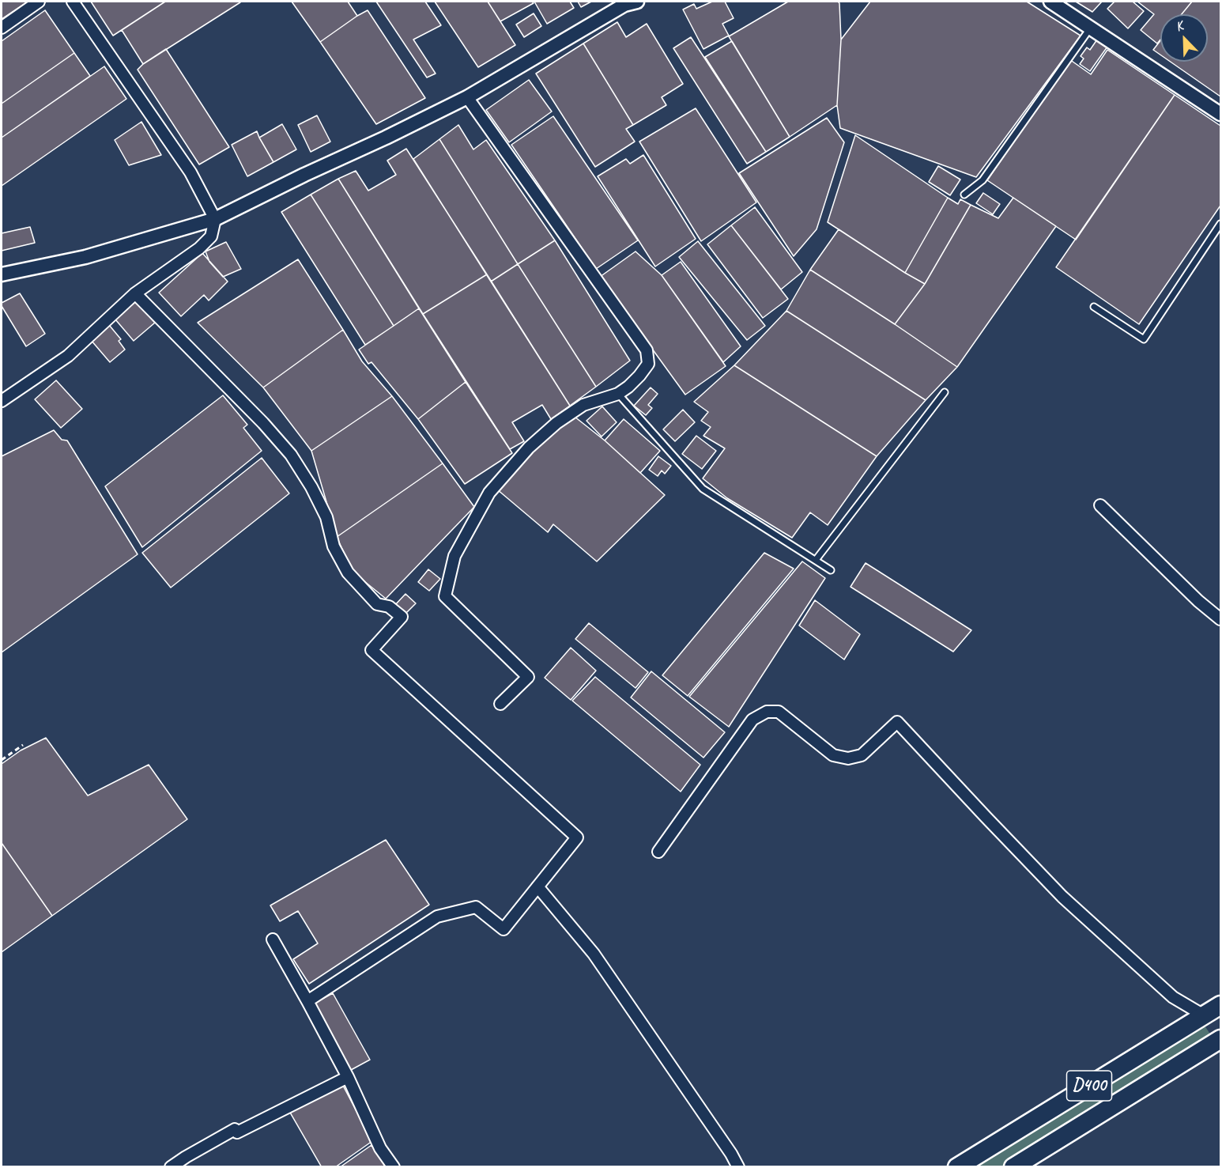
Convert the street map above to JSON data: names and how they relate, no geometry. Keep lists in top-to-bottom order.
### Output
{
  "streets": {
    "highway": ["D400"]
  },
  "north": "top left"
}
